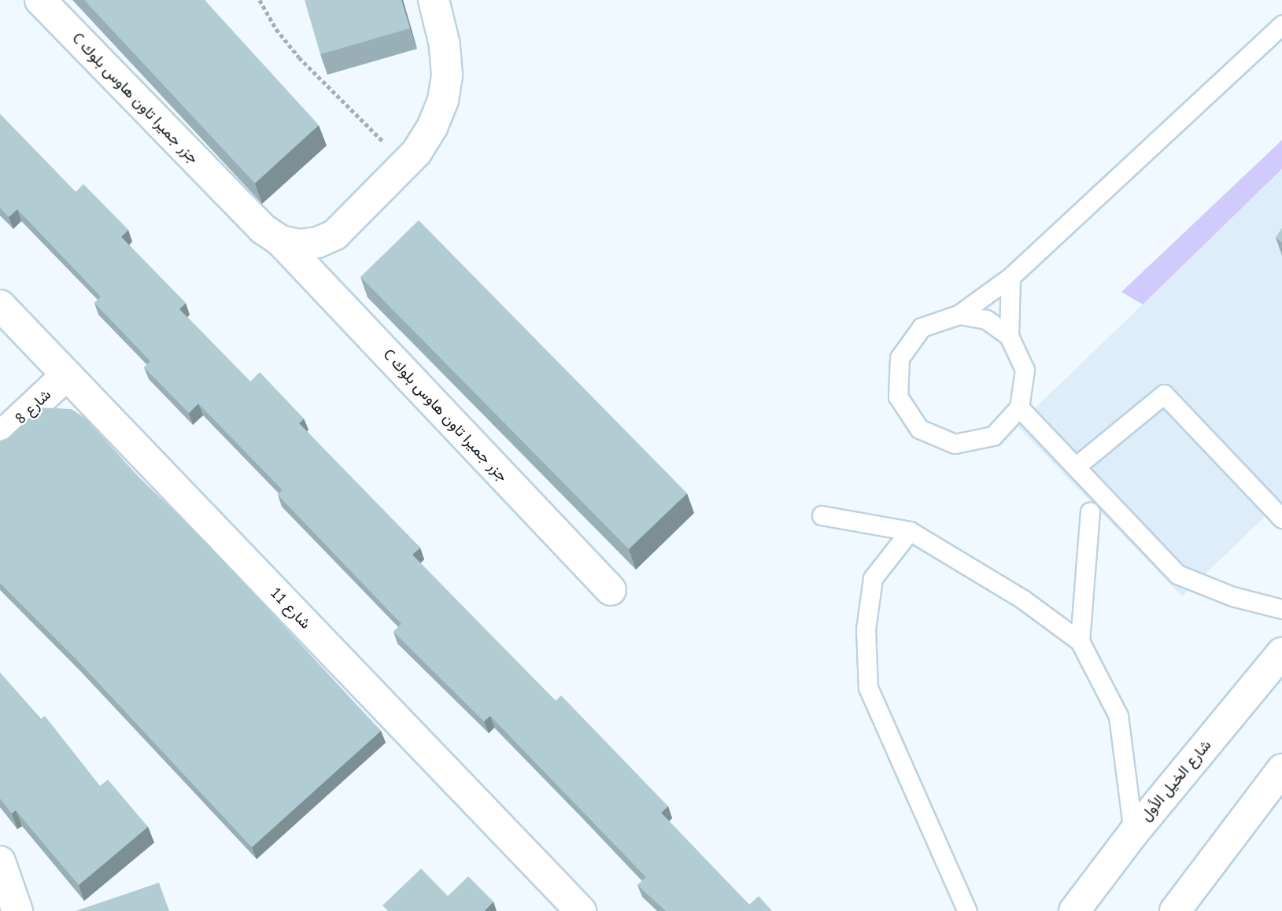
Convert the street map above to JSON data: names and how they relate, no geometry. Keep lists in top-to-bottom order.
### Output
{
  "streets": {
    "street": [
      "C جزر جميرا تاون هاوس بلوك",
      "شارع 8",
      "شارع 11",
      "شارع الخيل الأول"
    ]
  },
  "crossings": [
    ["شارع 8", "شارع 11"]
  ]
}
